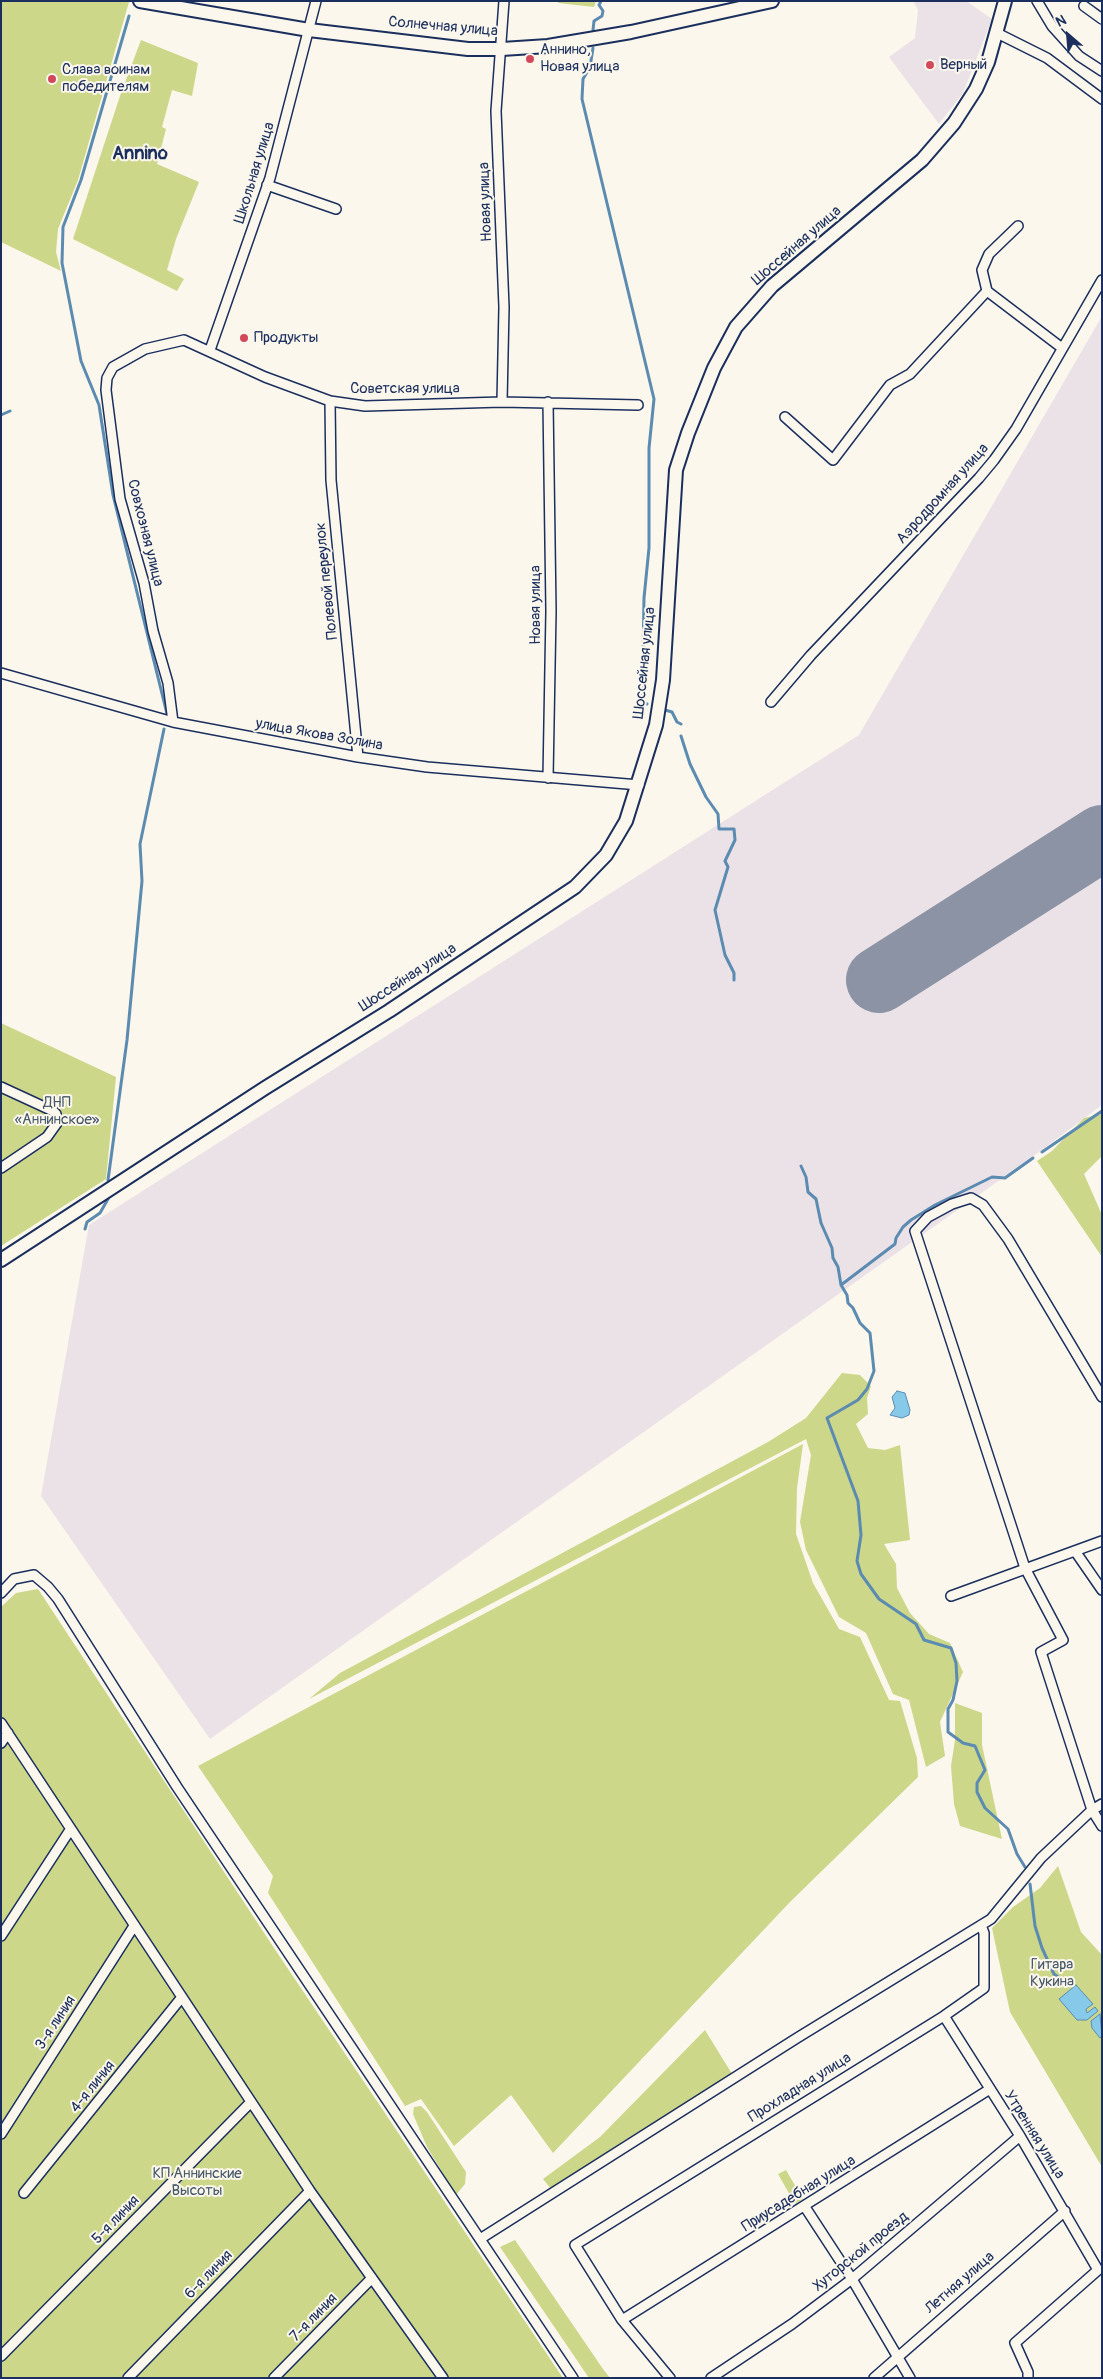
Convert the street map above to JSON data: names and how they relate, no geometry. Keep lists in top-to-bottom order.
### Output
{
  "streets": {
    "main road": ["Солнечная улица", "Шоссейная улица"],
    "street": [
      "Школьная улица",
      "Новая улица",
      "Советская улица",
      "Аэродромная улица",
      "Совхозная улица",
      "Полевой переулок",
      "улица Якова Золина",
      "3-я линия",
      "4-я линия",
      "Прохладная улица",
      "Утренняя улица",
      "Приусадебная улица",
      "5-я линия",
      "Хуторской проезд",
      "6-я линия",
      "Летняя улица",
      "7-я линия"
    ]
  },
  "crossings": [
    ["Солнечная улица", "Школьная улица"],
    ["Солнечная улица", "Новая улица"],
    ["Школьная улица", "Советская улица"],
    ["Новая улица", "Советская улица"],
    ["Новая улица", "улица Якова Золина"],
    ["Шоссейная улица", "улица Якова Золина"],
    ["Советская улица", "Совхозная улица"],
    ["Советская улица", "Полевой переулок"],
    ["Совхозная улица", "улица Якова Золина"],
    ["Полевой переулок", "улица Якова Золина"],
    ["Прохладная улица", "Утренняя улица"],
    ["Прохладная улица", "Приусадебная улица"],
    ["Утренняя улица", "Приусадебная улица"],
    ["Утренняя улица", "Хуторской проезд"],
    ["Утренняя улица", "Летняя улица"]
  ],
  "districts": ["Annino"],
  "parks": ["ДНП «Аннинское»", "Гитара Кукина", "КП Аннинские Высоты"],
  "places": [
    "Аннино, Новая улица",
    "Верный",
    "Слава воинам победителям",
    "Продукты"
  ],
  "north": "top left"
}
